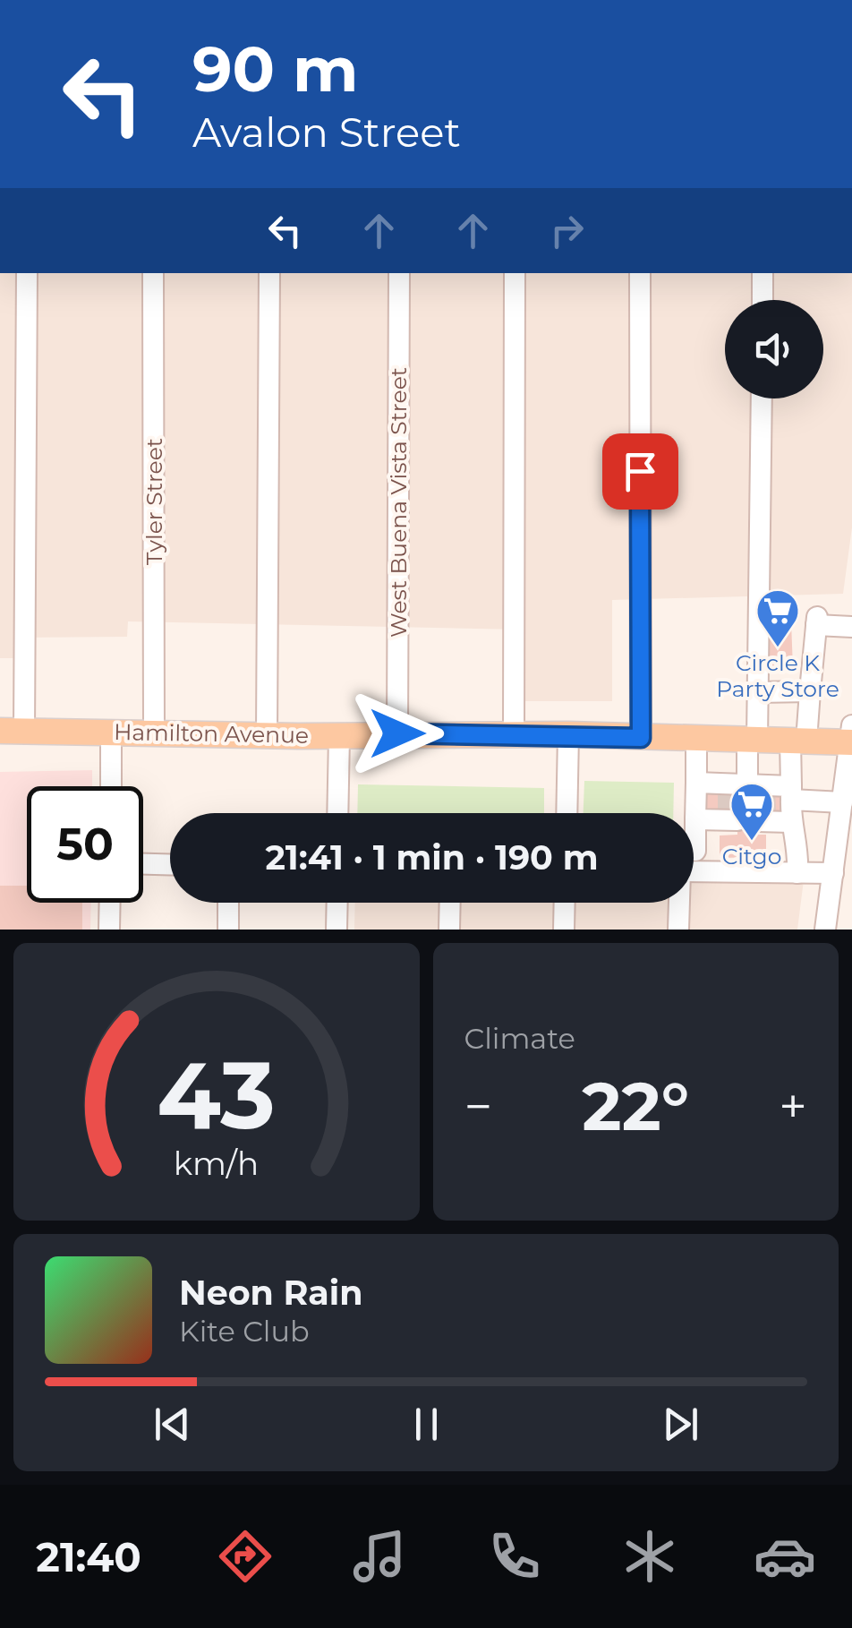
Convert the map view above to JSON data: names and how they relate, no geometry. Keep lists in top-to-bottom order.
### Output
{
  "streets": {
    "main road": ["Hamilton Avenue"],
    "street": ["Tyler Street", "West Buena Vista Street"]
  },
  "crossings": [
    ["Tyler Street", "Hamilton Avenue"],
    ["West Buena Vista Street", "Hamilton Avenue"]
  ],
  "places": {
    "supermarket": ["Circle K Party Store", "Citgo"]
  },
  "page": {
    "turn": ["90 m", "Avalon Street"],
    "limit": "50",
    "trip": "21:41 · 1 min · 190 m",
    "tile": "Climate",
    "heat": ["−", "22°", "+"],
    "song": ["Neon Rain", "Kite Club"],
    "tabs": "21:40",
    "gauge": ["43", "km/h"]
  }
}
